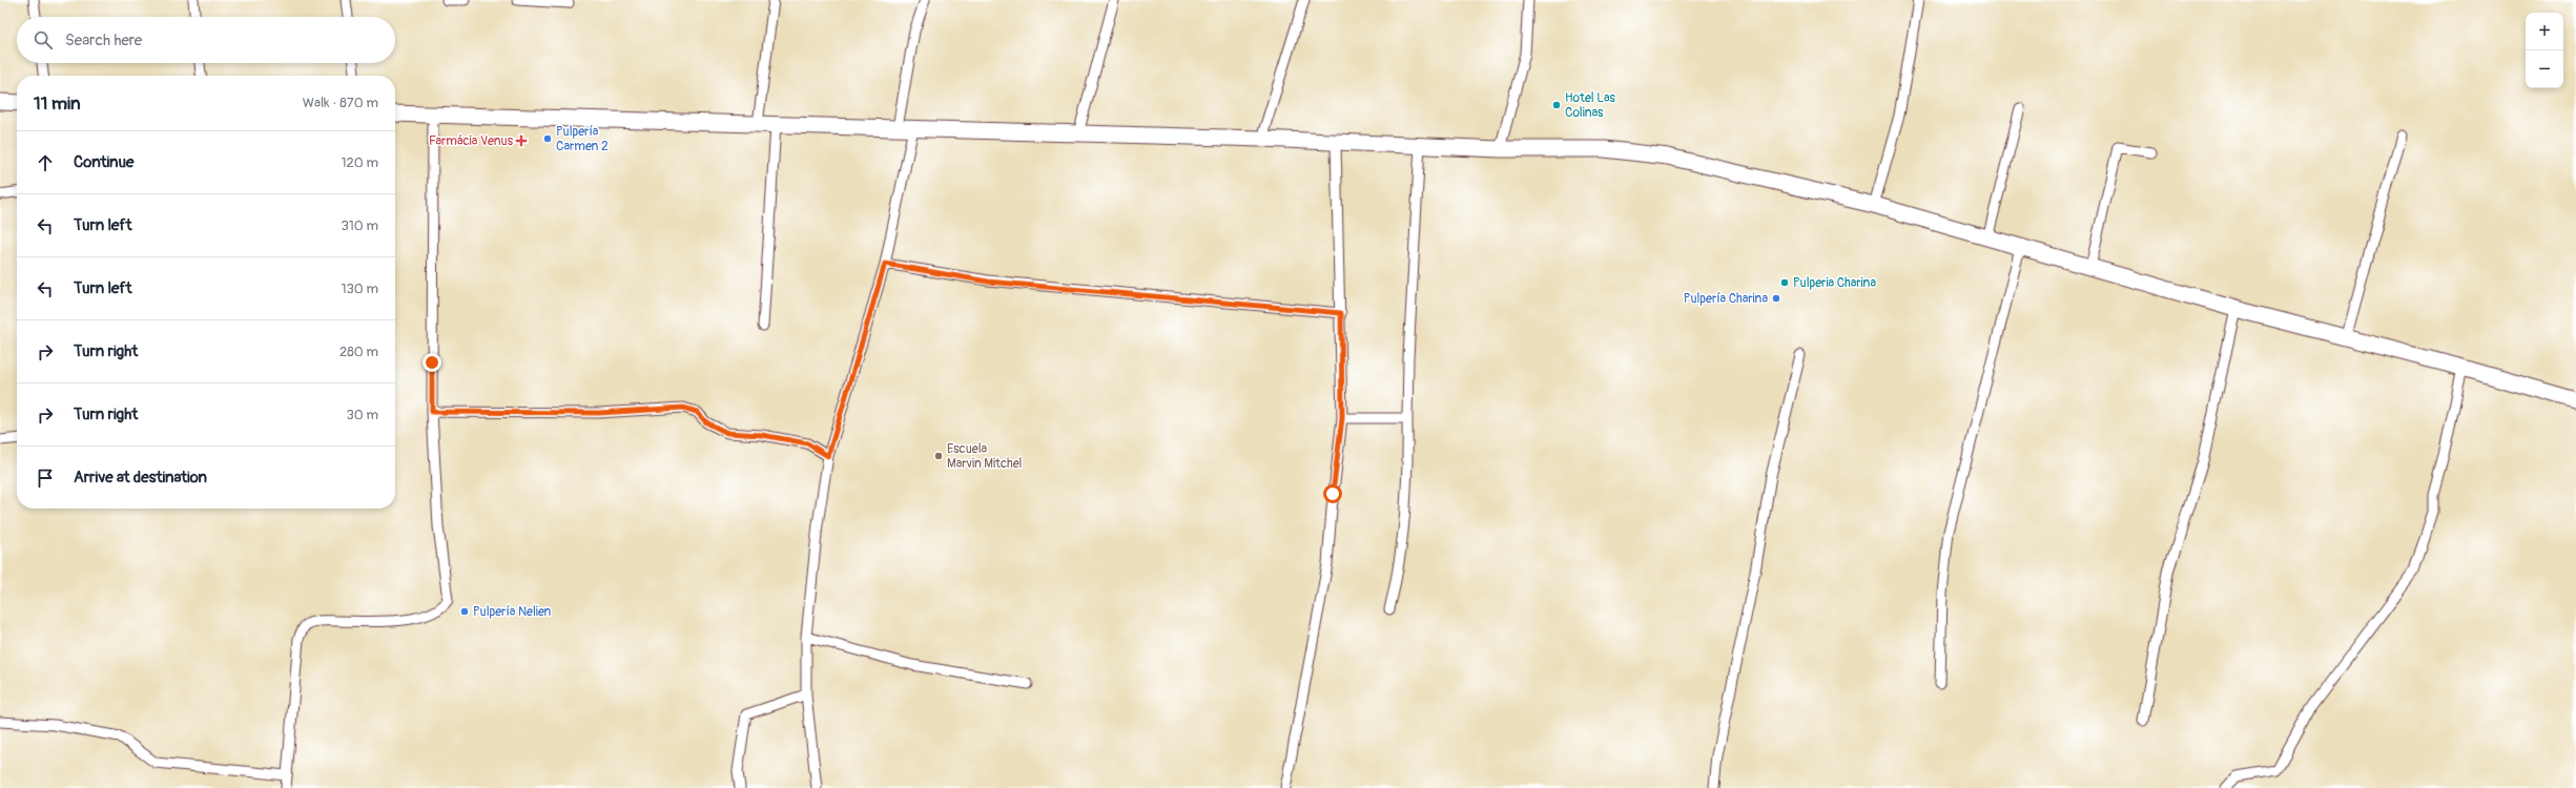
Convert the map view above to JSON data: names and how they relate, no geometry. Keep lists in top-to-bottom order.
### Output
{
  "places": {
    "other": [
      "Hotel Las Colinas",
      "Pulpería Carmen 2",
      "Pulperia Charina",
      "Pulpería Charina",
      "Escuela Marvin Mitchel",
      "Pulpería Nelien"
    ],
    "health": ["Farmácia Venus"]
  },
  "page": {
    "map_buttons": ["+", "−"],
    "search": "Search here",
    "heading": ["11 min", "Walk · 870 m"],
    "list": [
      ["Continue", "120 m"],
      ["Turn left", "310 m"],
      ["Turn left", "130 m"],
      ["Turn right", "280 m"],
      ["Turn right", "30 m"],
      "Arrive at destination"
    ]
  }
}
